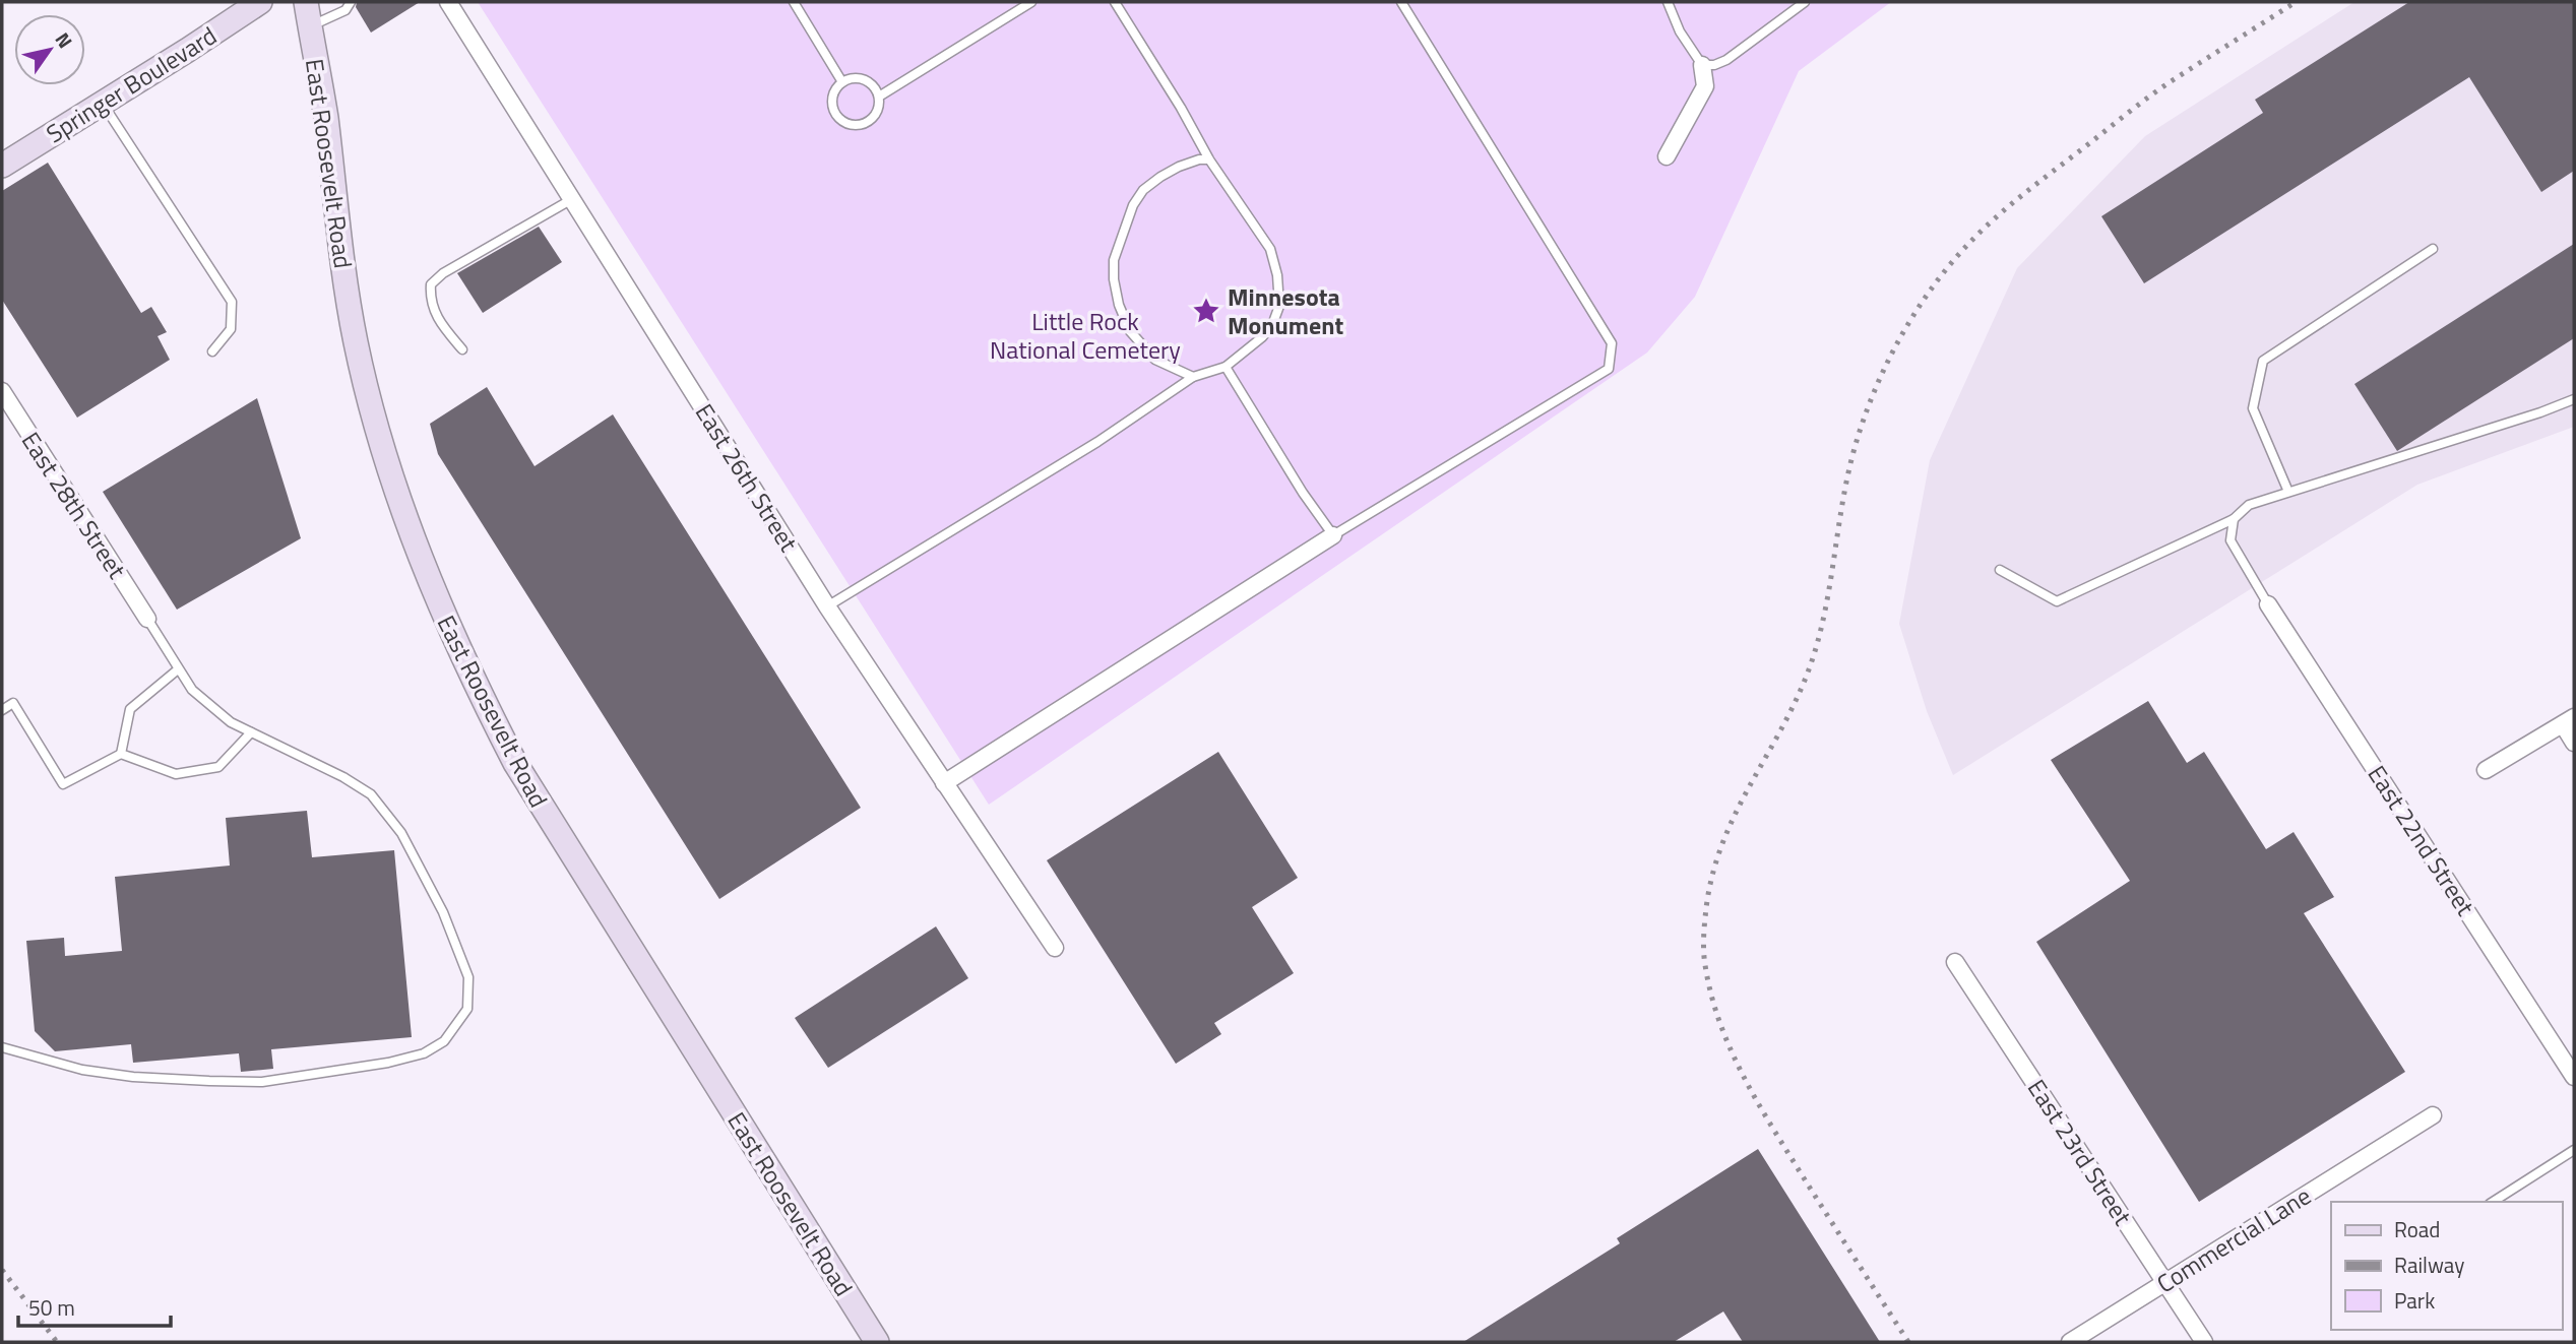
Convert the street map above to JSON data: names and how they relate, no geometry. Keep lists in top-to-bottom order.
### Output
{
  "streets": {
    "main road": ["Springer Boulevard", "East Roosevelt Road"],
    "street": [
      "East 26th Street",
      "East 28th Street",
      "East 22nd Street",
      "East 23rd Street",
      "Commercial Lane"
    ]
  },
  "crossings": [
    ["East 23rd Street", "Commercial Lane"]
  ],
  "parks": ["Little Rock National Cemetery"],
  "places": {
    "place": ["Minnesota Monument"]
  },
  "legend": ["Road", "Railway", "Park"],
  "scale_bar": "50 m",
  "north": "top right"
}
